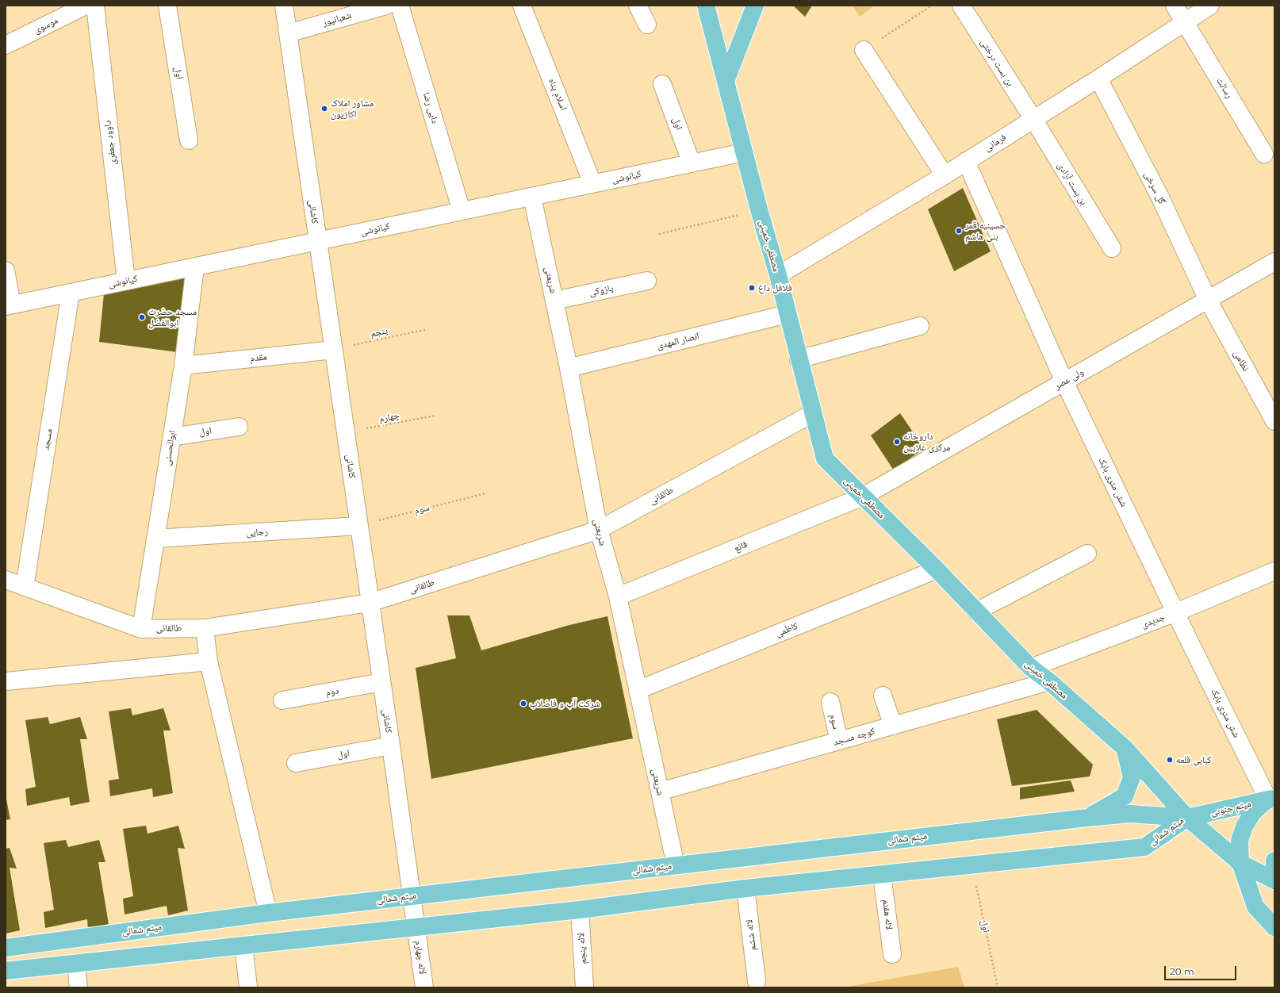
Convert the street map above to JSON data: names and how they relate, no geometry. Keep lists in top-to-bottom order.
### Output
{
  "streets": {
    "main road": ["مصطفی خمینی", "میثم جنوبی", "میثم شمالی"],
    "street": [
      "شعبانپور",
      "موسوی",
      "بن بست درختی",
      "اول",
      "رسالت",
      "اسلام پناه",
      "دایی رضا",
      "داوود جعفری",
      "فرمانی",
      "کیانوشی",
      "بن بست آزادی",
      "گل سرخی",
      "کاشانی",
      "شریعتی",
      "پازوکی",
      "انصار المهدی",
      "مقدم",
      "نظامی",
      "ولی عصر",
      "مسجد",
      "ابوالحسنی",
      "شش متری بابک",
      "طالقانی",
      "سوم",
      "رجایی",
      "قانع",
      "جدیدی",
      "کاظمی",
      "دوم",
      "کوچه مسجد",
      "لاله هفتم",
      "لاله ششم",
      "لاله پنجم",
      "لاله چهارم"
    ],
    "path": ["پنجم", "چهارم"]
  },
  "crossings": [
    ["شعبانپور", "کاشانی"],
    ["بن بست درختی", "فرمانی"],
    ["بن بست درختی", "بن بست آزادی"],
    ["اول", "کیانوشی"],
    ["اول", "کاشانی"],
    ["اول", "ابوالحسنی"],
    ["اول", "میثم شمالی"],
    ["رسالت", "فرمانی"],
    ["اسلام پناه", "کیانوشی"],
    ["دایی رضا", "کیانوشی"],
    ["داوود جعفری", "کیانوشی"],
    ["فرمانی", "بن بست آزادی"],
    ["فرمانی", "گل سرخی"],
    ["فرمانی", "مصطفی خمینی"],
    ["فرمانی", "شش متری بابک"],
    ["کیانوشی", "کاشانی"],
    ["کیانوشی", "مصطفی خمینی"],
    ["کیانوشی", "شریعتی"],
    ["کیانوشی", "مسجد"],
    ["کیانوشی", "ابوالحسنی"],
    ["گل سرخی", "نظامی"],
    ["گل سرخی", "ولی عصر"],
    ["کاشانی", "پنجم"],
    ["کاشانی", "مقدم"],
    ["کاشانی", "چهارم"],
    ["کاشانی", "طالقانی"],
    ["کاشانی", "سوم"],
    ["کاشانی", "رجایی"],
    ["کاشانی", "دوم"],
    ["کاشانی", "میثم شمالی"],
    ["کاشانی", "لاله چهارم"],
    ["مصطفی خمینی", "انصار المهدی"],
    ["مصطفی خمینی", "ولی عصر"],
    ["مصطفی خمینی", "طالقانی"],
    ["مصطفی خمینی", "قانع"],
    ["مصطفی خمینی", "جدیدی"],
    ["مصطفی خمینی", "کاظمی"],
    ["مصطفی خمینی", "کوچه مسجد"],
    ["مصطفی خمینی", "میثم جنوبی"],
    ["مصطفی خمینی", "میثم شمالی"],
    ["شریعتی", "پازوکی"],
    ["شریعتی", "انصار المهدی"],
    ["شریعتی", "طالقانی"],
    ["شریعتی", "قانع"],
    ["شریعتی", "کاظمی"],
    ["شریعتی", "کوچه مسجد"],
    ["شریعتی", "میثم شمالی"],
    ["پنجم", "مقدم"],
    ["مقدم", "ابوالحسنی"],
    ["نظامی", "ولی عصر"],
    ["ولی عصر", "شش متری بابک"],
    ["ولی عصر", "قانع"],
    ["مسجد", "طالقانی"],
    ["ابوالحسنی", "طالقانی"],
    ["ابوالحسنی", "رجایی"],
    ["شش متری بابک", "جدیدی"],
    ["شش متری بابک", "میثم جنوبی"],
    ["سوم", "رجایی"],
    ["سوم", "کوچه مسجد"],
    ["میثم جنوبی", "میثم شمالی"],
    ["میثم شمالی", "لاله هفتم"],
    ["میثم شمالی", "لاله ششم"],
    ["میثم شمالی", "لاله پنجم"],
    ["میثم شمالی", "لاله چهارم"]
  ],
  "places": [
    "مشاور املاک اکازیون",
    "حسینیه قمر بنی هاشم",
    "فلافل داغ",
    "مسجد حضرت ابوالفضل",
    "داروخانه مرکزی علایین",
    "شرکت آب و فاضلاب",
    "کبابی قلعه"
  ],
  "scale_bar": "20 m"
}
